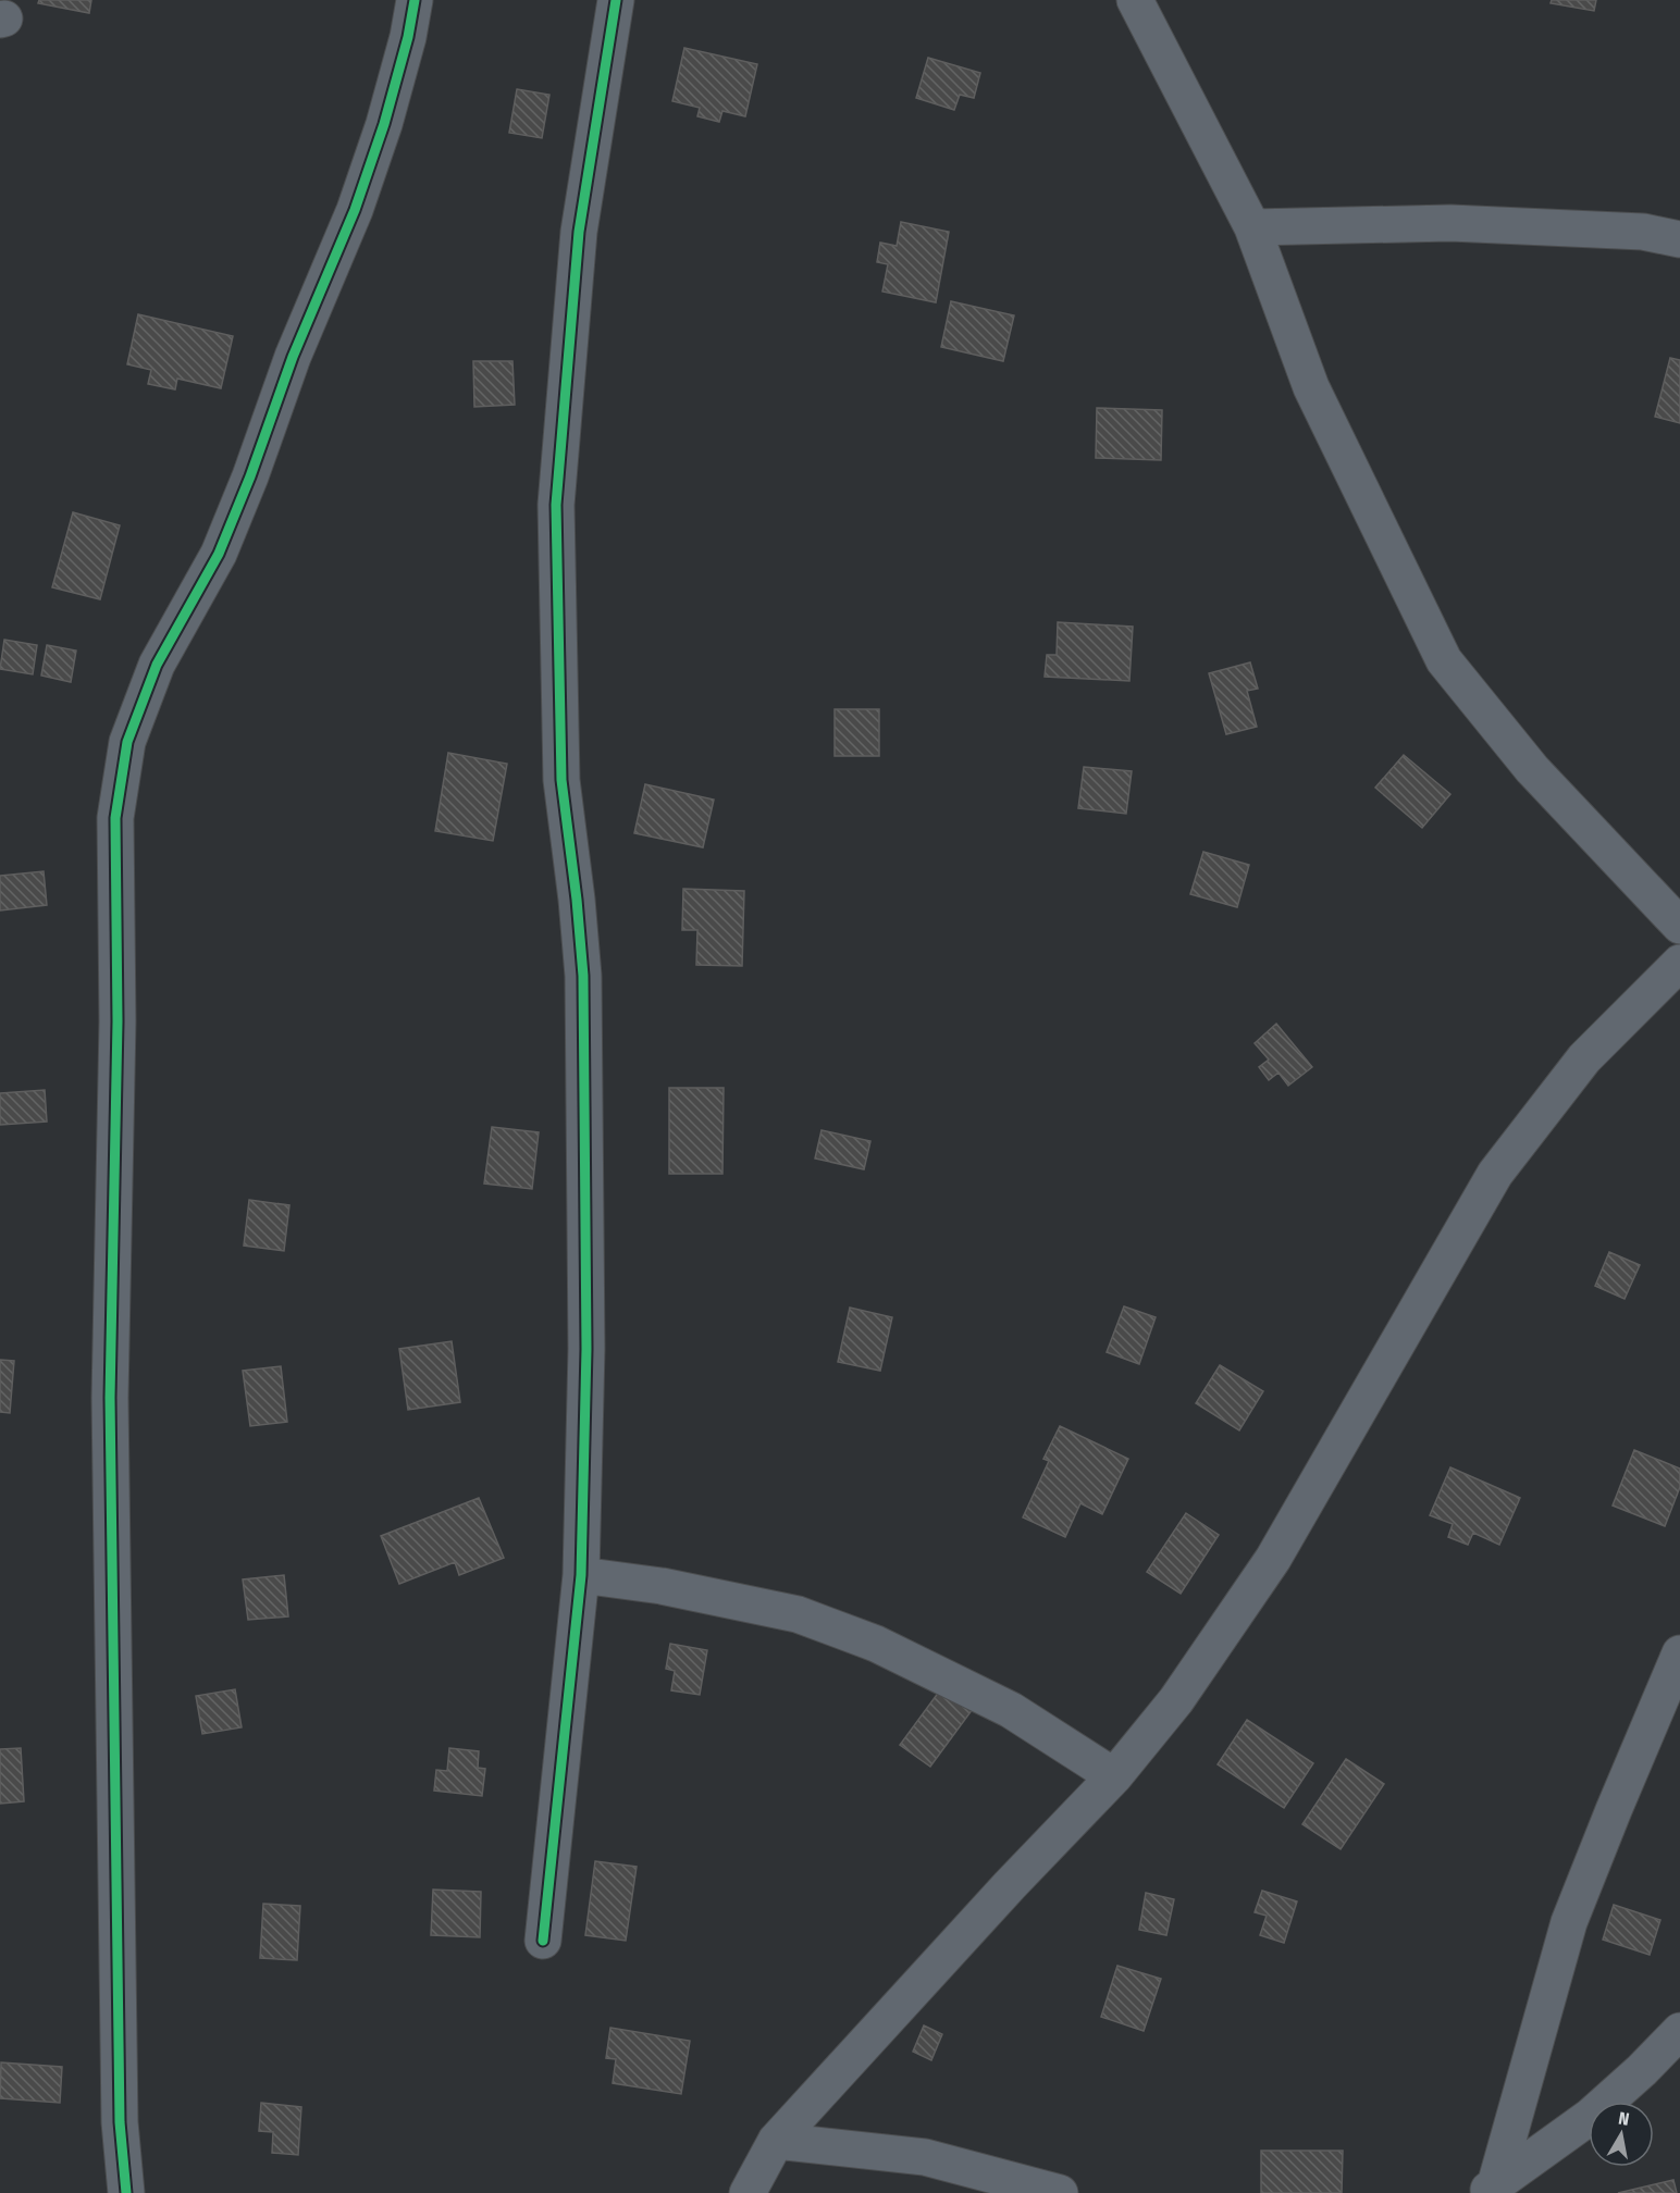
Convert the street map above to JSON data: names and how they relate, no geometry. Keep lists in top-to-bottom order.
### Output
{
  "north": "top"
}
